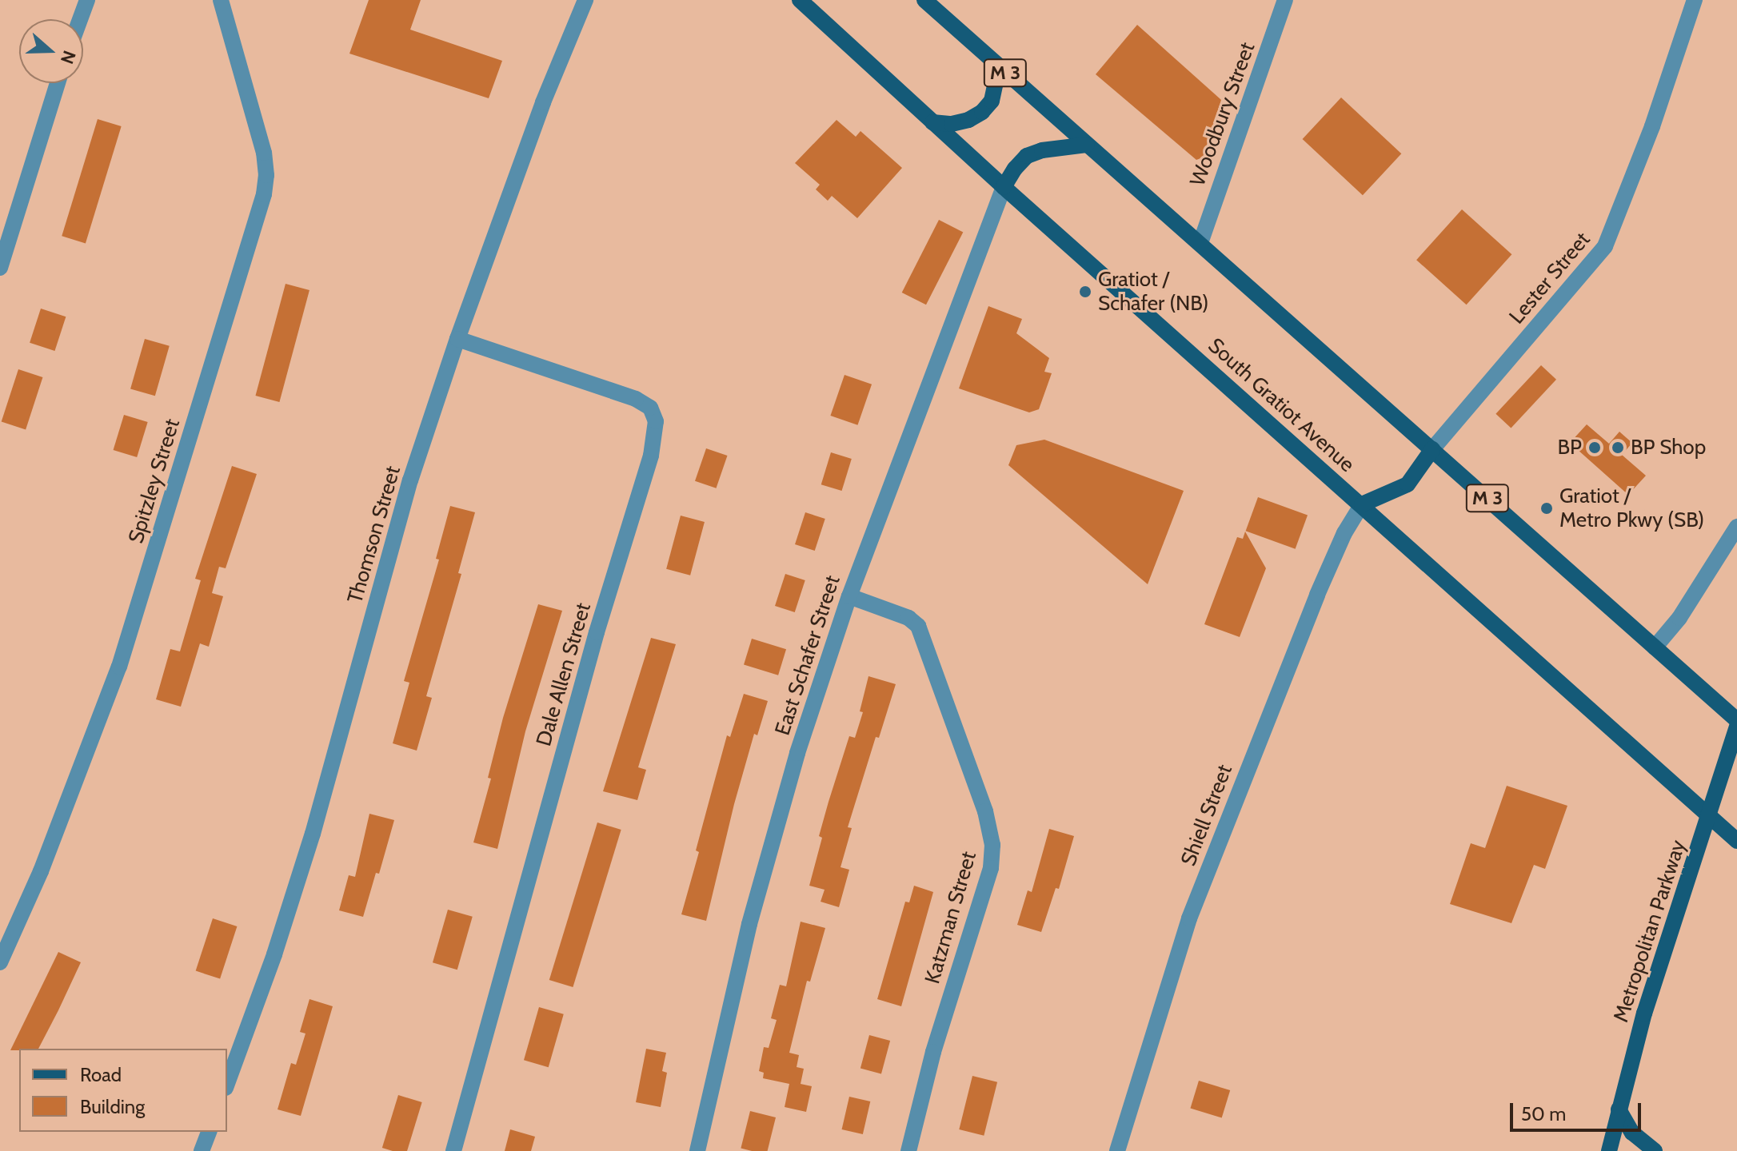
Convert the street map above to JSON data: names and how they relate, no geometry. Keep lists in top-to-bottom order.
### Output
{
  "streets": {
    "main road": ["M 3", "South Gratiot Avenue", "Metropolitan Parkway"],
    "street": [
      "Woodbury Street",
      "Lester Street",
      "Spitzley Street",
      "Thomson Street",
      "East Schafer Street",
      "Dale Allen Street",
      "Shiell Street",
      "Katzman Street"
    ]
  },
  "crossings": [
    ["M 3", "Woodbury Street"],
    ["M 3", "Lester Street"],
    ["South Gratiot Avenue", "East Schafer Street"],
    ["South Gratiot Avenue", "Shiell Street"],
    ["South Gratiot Avenue", "Metropolitan Parkway"],
    ["Thomson Street", "Dale Allen Street"],
    ["East Schafer Street", "Katzman Street"]
  ],
  "places": [
    "Gratiot / Schafer (NB)",
    "BP",
    "BP Shop",
    "Gratiot / Metro Pkwy (SB)"
  ],
  "legend": ["Road", "Building"],
  "scale_bar": "50 m",
  "north": "right"
}
